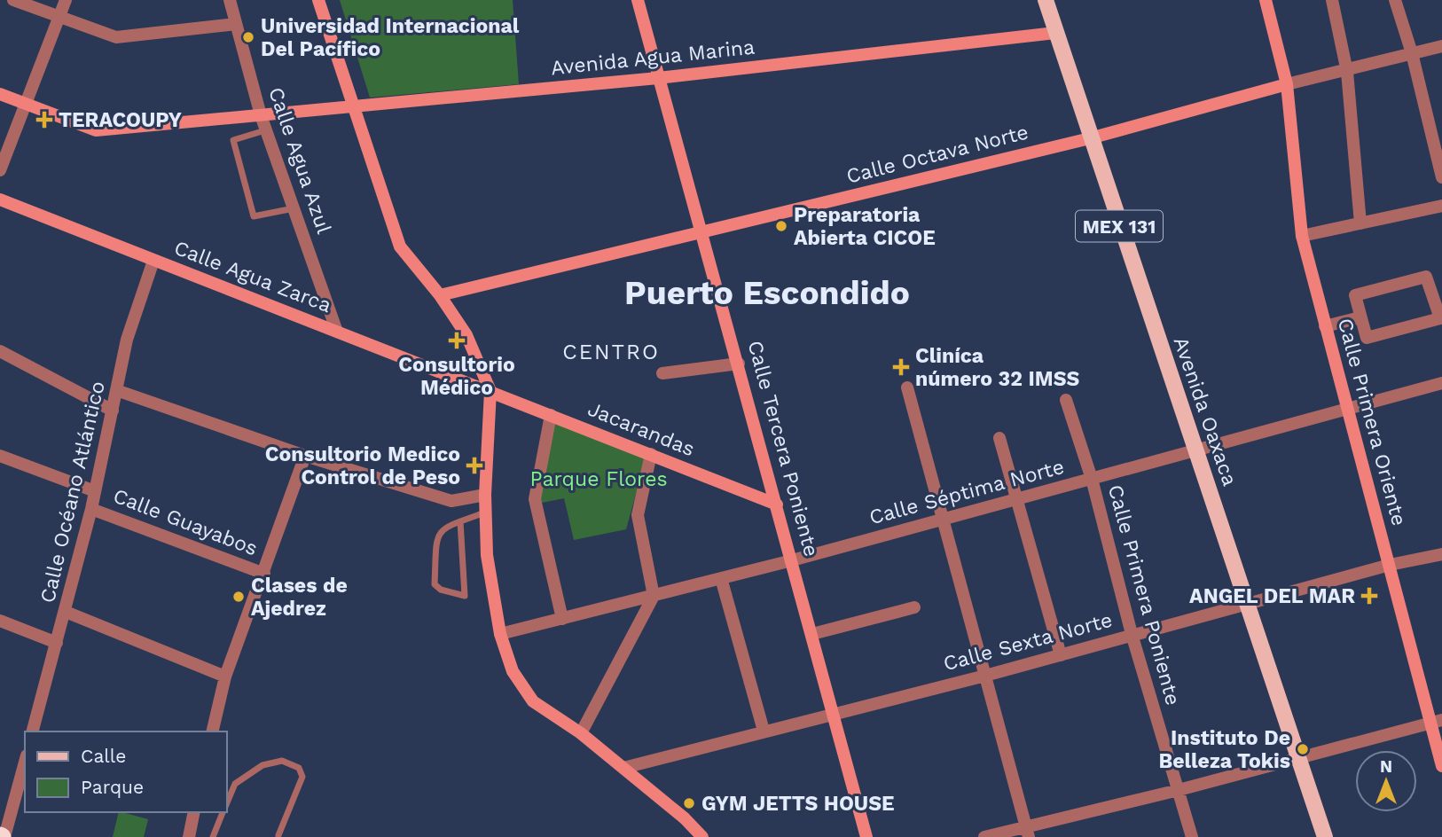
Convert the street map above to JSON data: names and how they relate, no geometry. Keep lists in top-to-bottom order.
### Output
{
  "streets": {
    "main road": ["MEX 131", "Avenida Oaxaca"],
    "street": [
      "Avenida Agua Marina",
      "Calle Octava Norte",
      "Calle Agua Azul",
      "Calle Agua Zarca",
      "Calle Primera Oriente",
      "Jacarandas",
      "Calle Tercera Poniente",
      "Calle Océano Atlántico",
      "Calle Séptima Norte",
      "Calle Guayabos",
      "Calle Primera Poniente",
      "Calle Sexta Norte"
    ]
  },
  "crossings": [
    ["Avenida Agua Marina", "Calle Agua Azul"],
    ["Avenida Agua Marina", "Avenida Oaxaca"],
    ["Avenida Agua Marina", "Calle Tercera Poniente"],
    ["Calle Octava Norte", "Avenida Oaxaca"],
    ["Calle Octava Norte", "Calle Primera Oriente"],
    ["Calle Octava Norte", "Calle Tercera Poniente"],
    ["Calle Agua Azul", "Calle Agua Zarca"],
    ["Calle Agua Zarca", "Jacarandas"],
    ["Calle Agua Zarca", "Calle Océano Atlántico"],
    ["Avenida Oaxaca", "Calle Séptima Norte"],
    ["Avenida Oaxaca", "Calle Sexta Norte"],
    ["Calle Primera Oriente", "Calle Séptima Norte"],
    ["Calle Primera Oriente", "Calle Sexta Norte"],
    ["Jacarandas", "Calle Tercera Poniente"],
    ["Calle Tercera Poniente", "Calle Séptima Norte"],
    ["Calle Tercera Poniente", "Calle Sexta Norte"],
    ["Calle Océano Atlántico", "Calle Guayabos"],
    ["Calle Séptima Norte", "Calle Primera Poniente"],
    ["Calle Primera Poniente", "Calle Sexta Norte"]
  ],
  "districts": ["Puerto Escondido", "CENTRO"],
  "parks": ["Parque Flores"],
  "places": {
    "other": [
      "Universidad Internacional Del Pacífico",
      "Preparatoria Abierta CICOE",
      "Clases de Ajedrez",
      "Instituto De Belleza Tokis",
      "GYM JETTS HOUSE"
    ],
    "health": [
      "TERACOUPY",
      "Consultorio Médico",
      "Cliníca número 32 IMSS",
      "Consultorio Medico Control de Peso",
      "ANGEL DEL MAR"
    ]
  },
  "legend": ["Calle", "Parque"],
  "north": "top"
}
